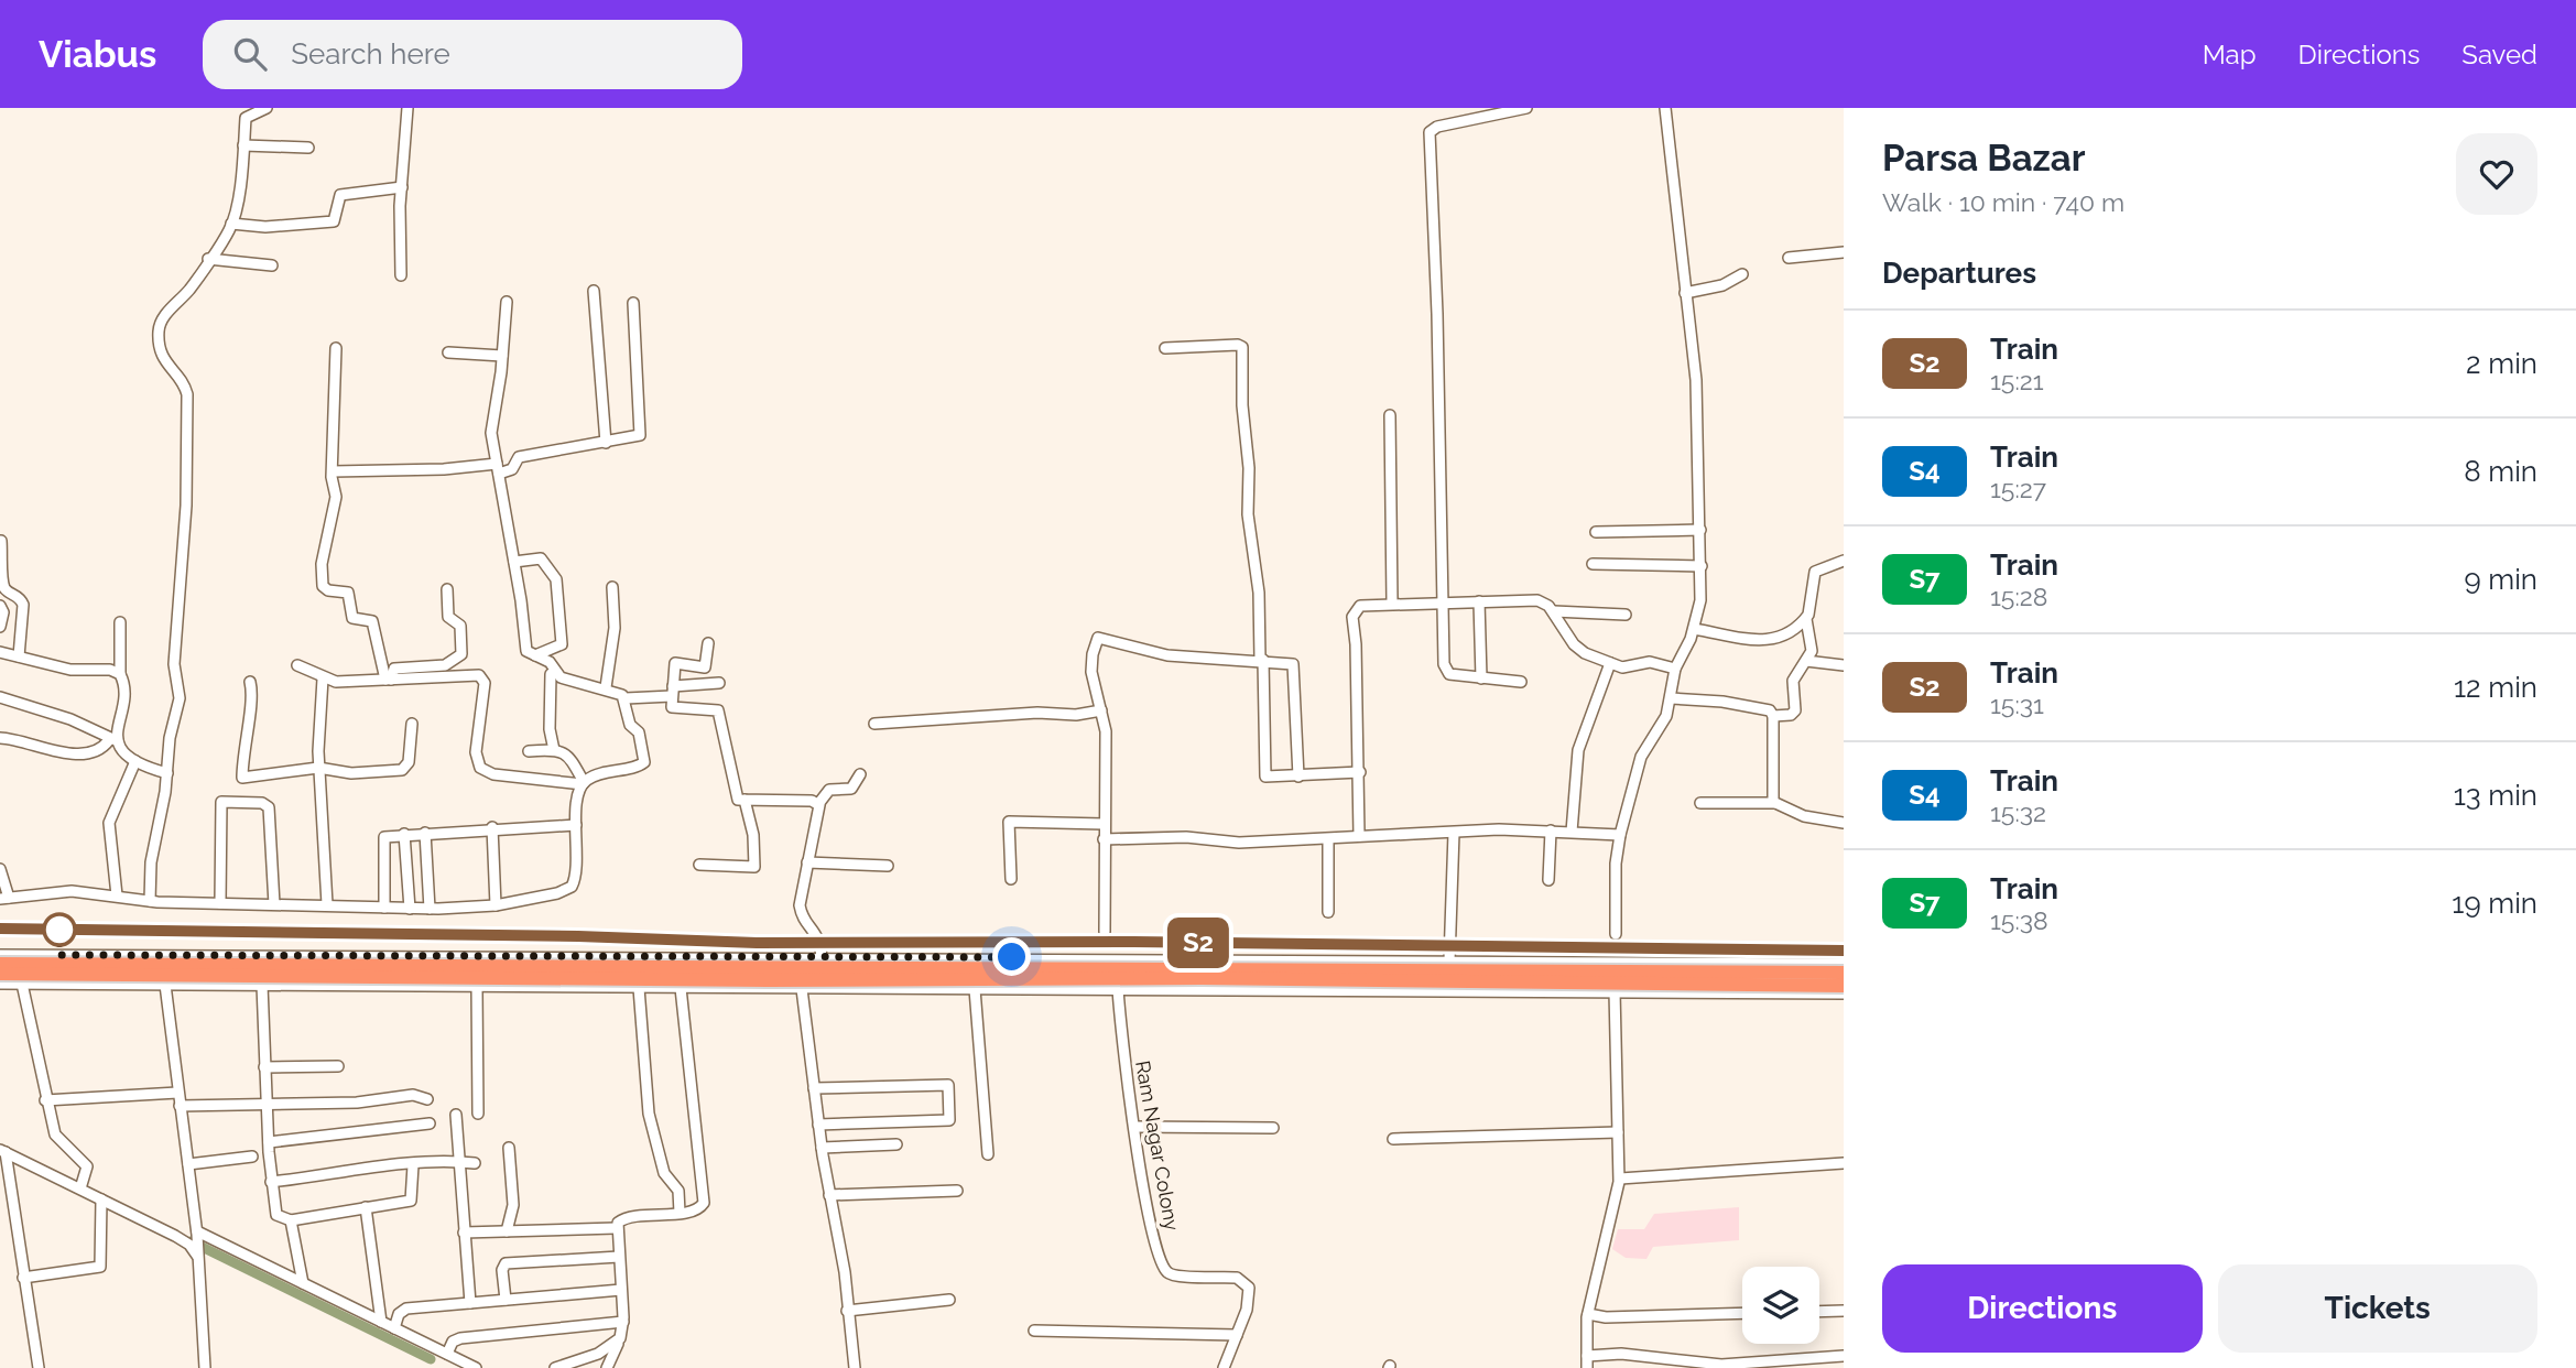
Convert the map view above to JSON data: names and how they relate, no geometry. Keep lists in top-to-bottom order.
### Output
{
  "streets": {
    "street": ["Ram Nagar Colony"]
  },
  "page": {
    "header": "Viabus",
    "search": "Search here",
    "nav": ["Map", "Directions", "Saved"],
    "on_map": "S2",
    "heading": [
      ["Parsa Bazar", "Walk · 10 min · 740 m"],
      "Departures"
    ],
    "list": [
      {
        "mark": "S2",
        "name": "Train",
        "note": "15:21",
        "value": "2 min"
      },
      {
        "mark": "S4",
        "name": "Train",
        "note": "15:27",
        "value": "8 min"
      },
      {
        "mark": "S7",
        "name": "Train",
        "note": "15:28",
        "value": "9 min"
      },
      {
        "mark": "S2",
        "name": "Train",
        "note": "15:31",
        "value": "12 min"
      },
      {
        "mark": "S4",
        "name": "Train",
        "note": "15:32",
        "value": "13 min"
      },
      {
        "mark": "S7",
        "name": "Train",
        "note": "15:38",
        "value": "19 min"
      }
    ],
    "buttons": ["Directions", "Tickets"]
  }
}
